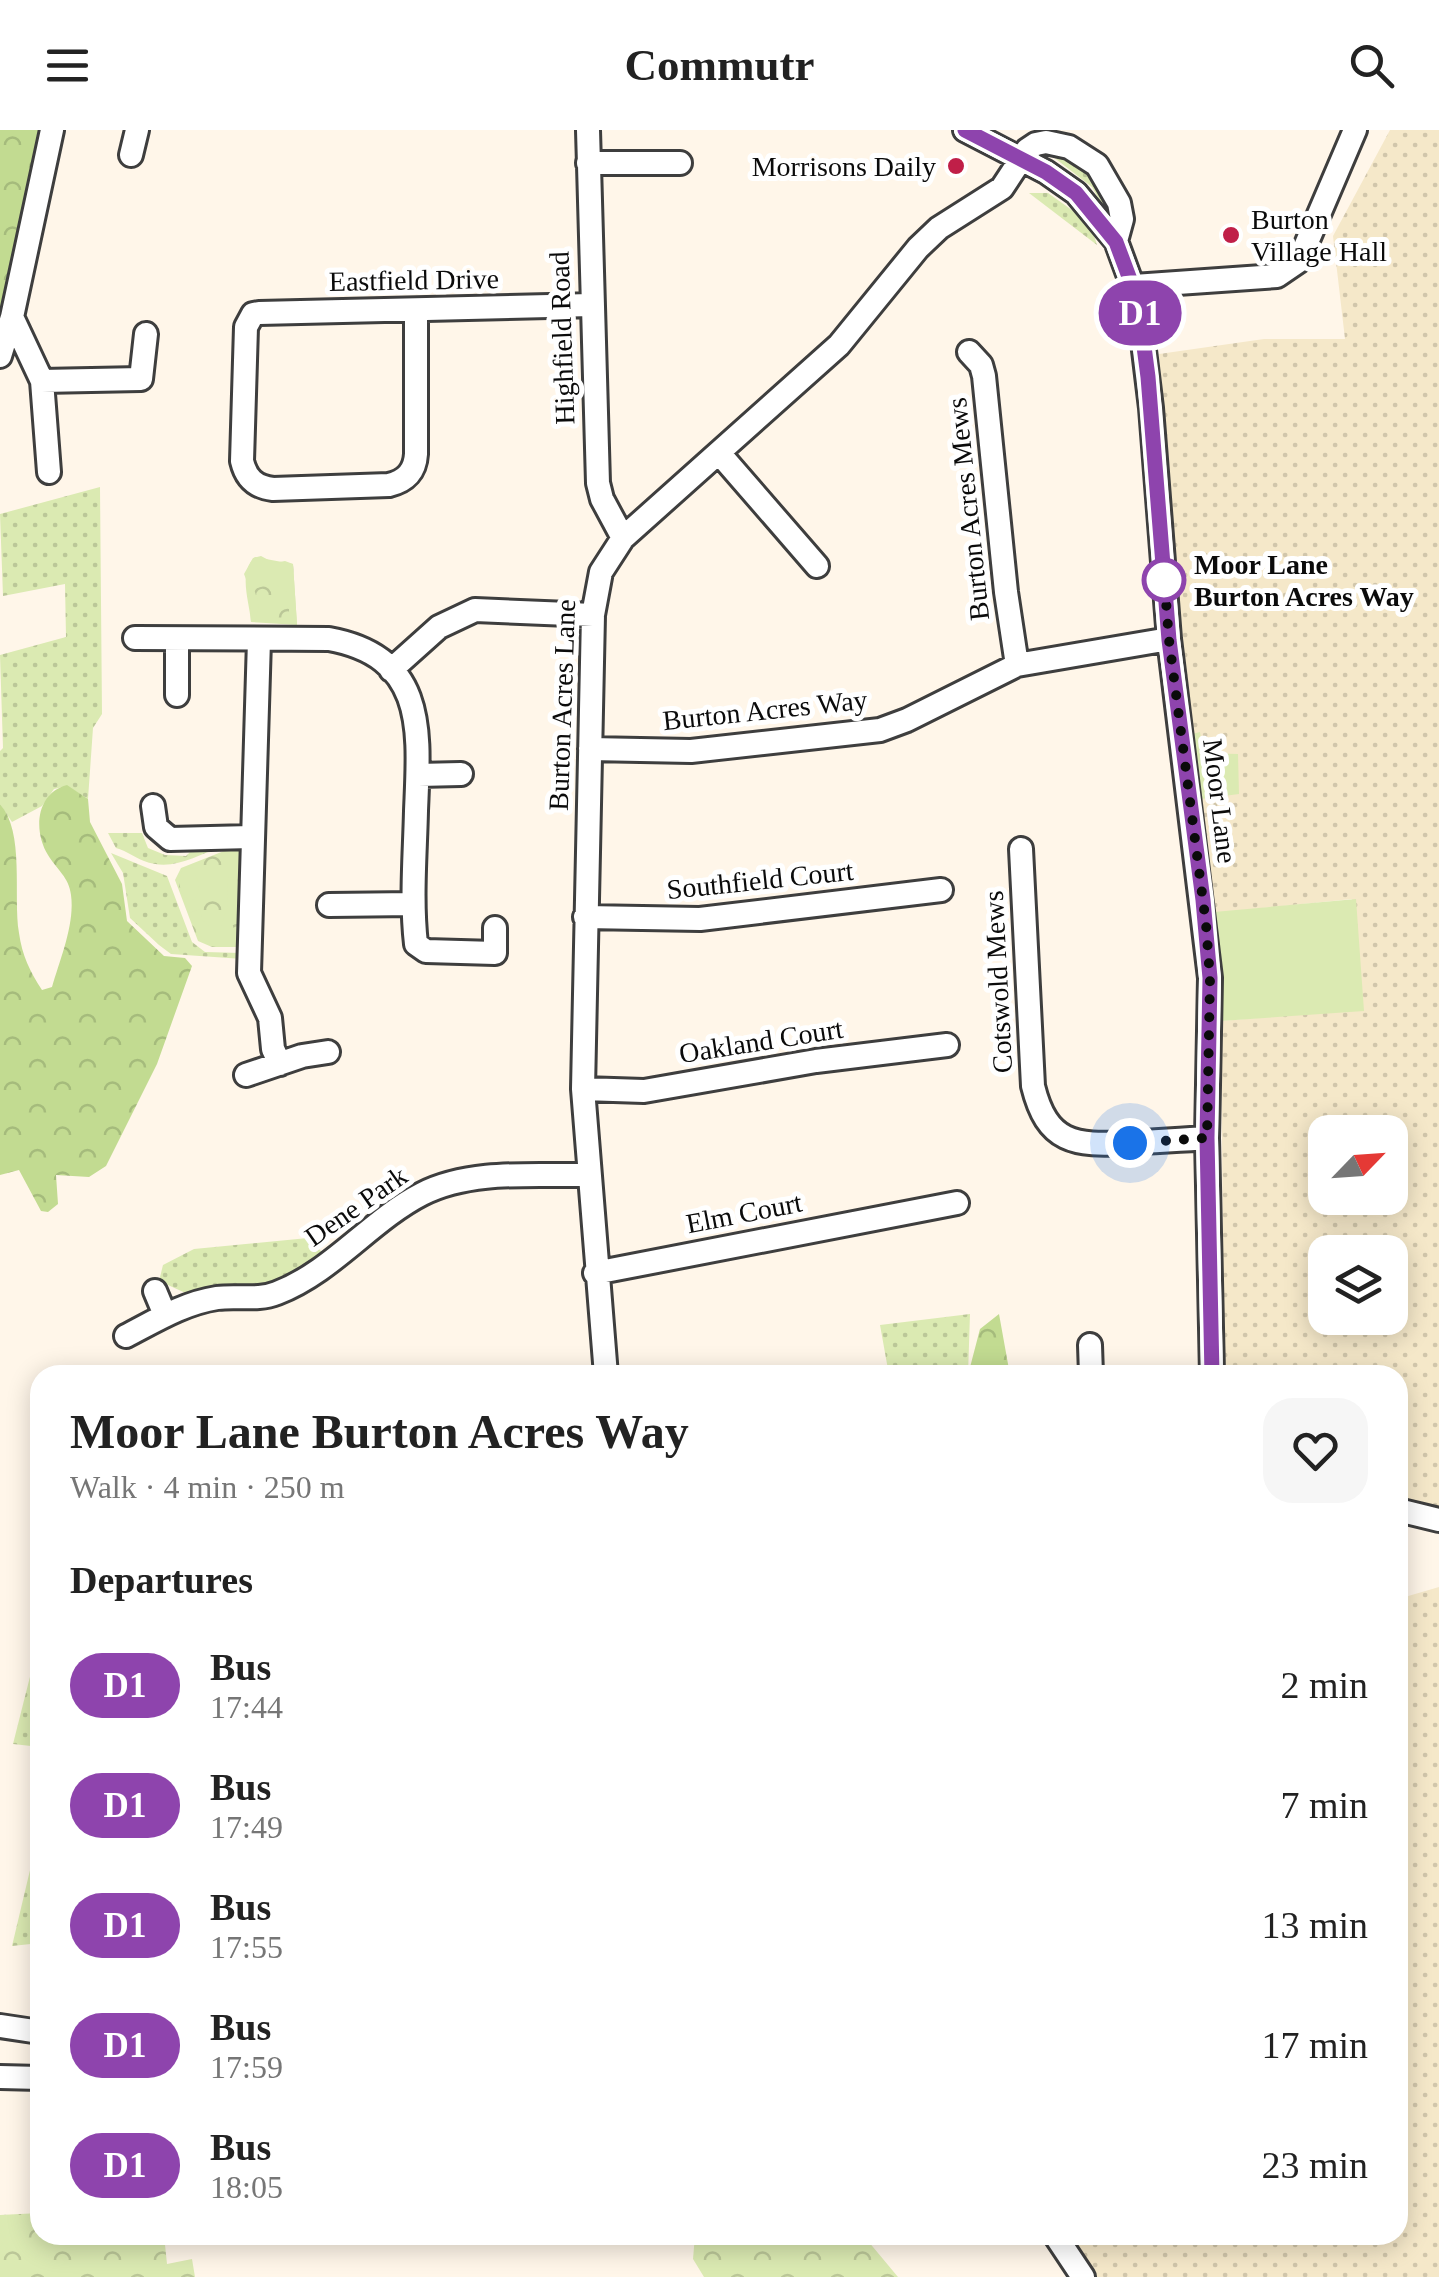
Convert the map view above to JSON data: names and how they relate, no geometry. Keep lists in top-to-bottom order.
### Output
{
  "streets": {
    "street": [
      "Eastfield Drive",
      "Highfield Road",
      "Burton Acres Mews",
      "Burton Acres Lane",
      "Burton Acres Way",
      "Moor Lane",
      "Southfield Court",
      "Cotswold Mews",
      "Oakland Court",
      "Dene Park",
      "Elm Court"
    ]
  },
  "crossings": [
    ["Eastfield Drive", "Highfield Road"],
    ["Highfield Road", "Burton Acres Lane"],
    ["Burton Acres Mews", "Burton Acres Way"],
    ["Burton Acres Lane", "Burton Acres Way"],
    ["Burton Acres Lane", "Moor Lane"],
    ["Burton Acres Lane", "Southfield Court"],
    ["Burton Acres Lane", "Oakland Court"],
    ["Burton Acres Lane", "Dene Park"],
    ["Burton Acres Lane", "Elm Court"],
    ["Burton Acres Way", "Moor Lane"],
    ["Moor Lane", "Cotswold Mews"]
  ],
  "places": ["Morrisons Daily", "Burton Village Hall", "Moor Lane Burton Acres Way"],
  "lines": ["bus line D1"],
  "north": "top right",
  "page": {
    "header": "Commutr",
    "on_map": "D1",
    "heading": [
      ["Moor Lane Burton Acres Way", "Walk · 4 min · 250 m"],
      "Departures"
    ],
    "list": [
      {
        "mark": "D1",
        "name": "Bus",
        "note": "17:44",
        "value": "2 min"
      },
      {
        "mark": "D1",
        "name": "Bus",
        "note": "17:49",
        "value": "7 min"
      },
      {
        "mark": "D1",
        "name": "Bus",
        "note": "17:55",
        "value": "13 min"
      },
      {
        "mark": "D1",
        "name": "Bus",
        "note": "17:59",
        "value": "17 min"
      },
      {
        "mark": "D1",
        "name": "Bus",
        "note": "18:05",
        "value": "23 min"
      }
    ]
  }
}
